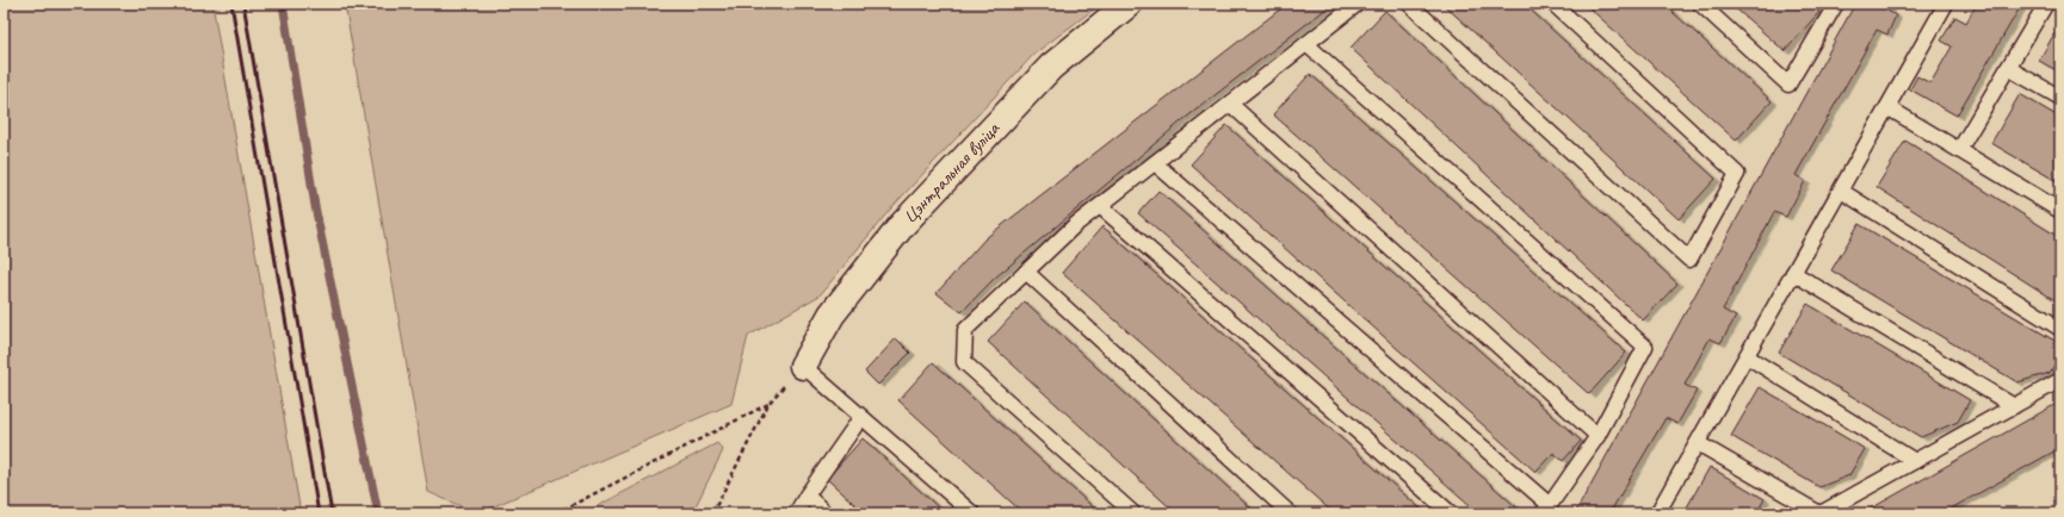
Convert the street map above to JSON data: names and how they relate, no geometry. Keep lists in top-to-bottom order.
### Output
{
  "streets": {
    "street": ["Цэнтральная вуліца"]
  }
}
